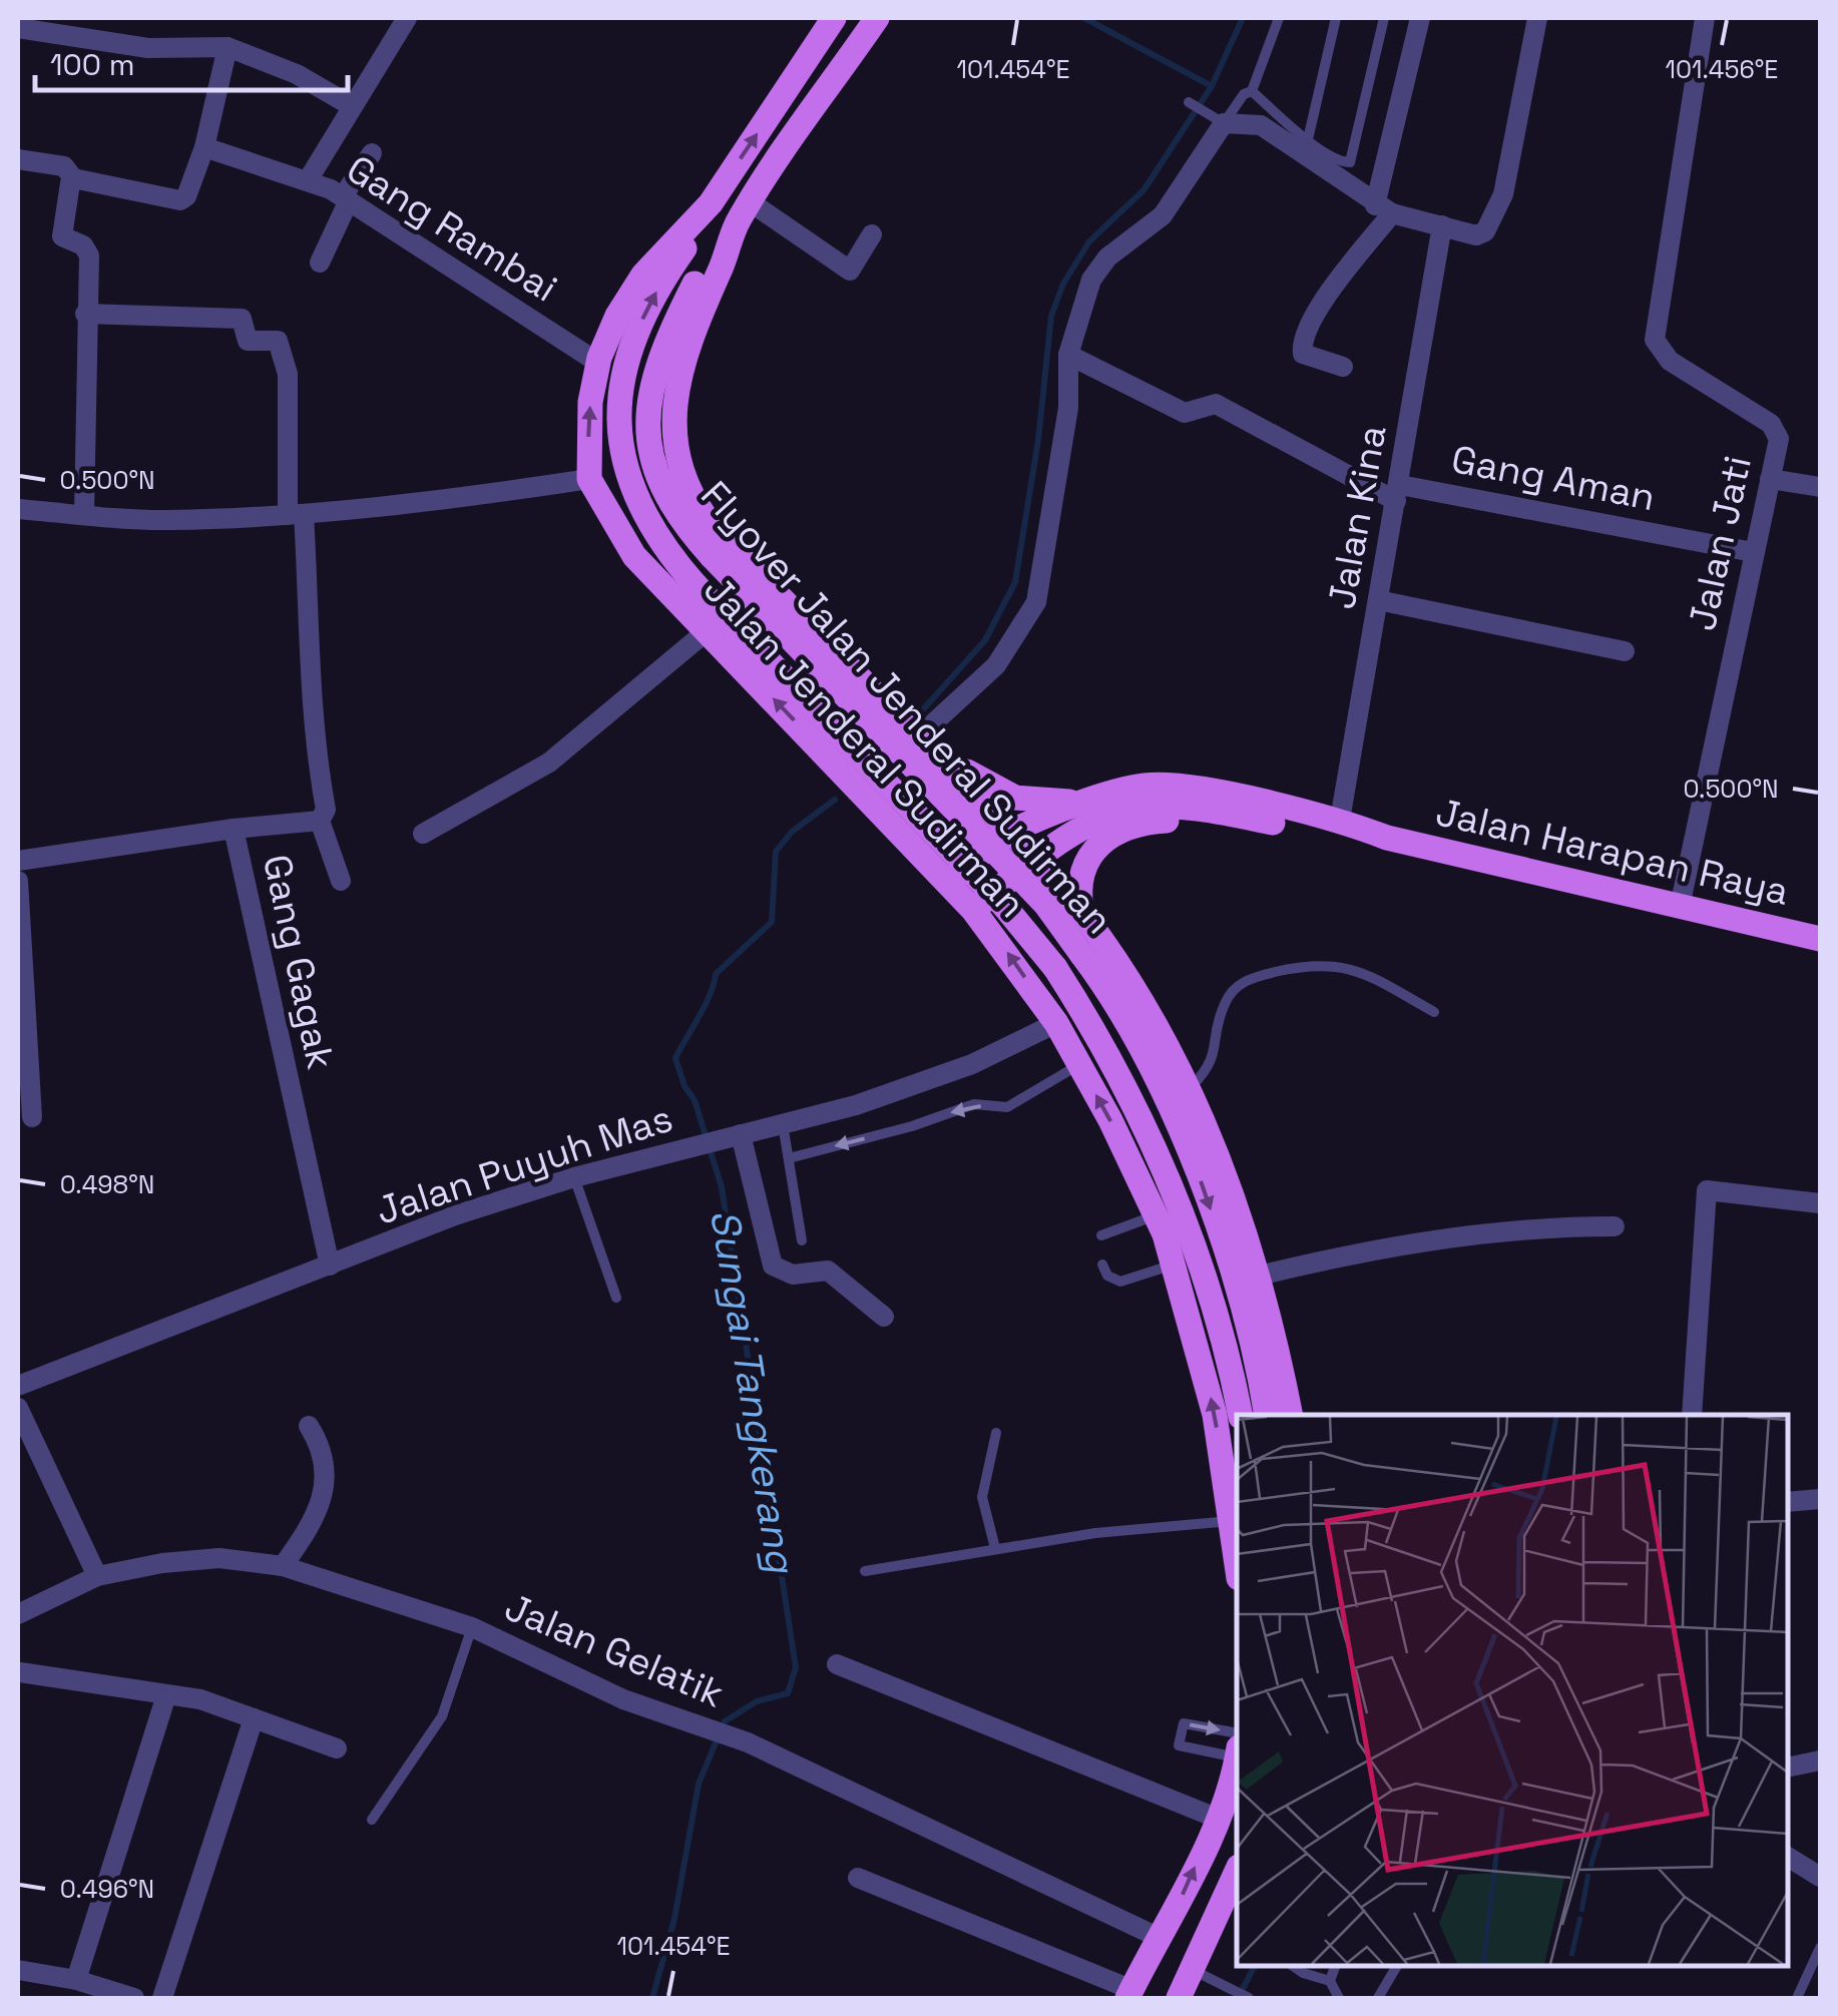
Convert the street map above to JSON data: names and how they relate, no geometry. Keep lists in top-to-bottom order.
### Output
{
  "streets": {
    "main road": ["Flyover Jalan Jenderal Sudirman", "Jalan Jenderal Sudirman", "Jalan Harapan Raya"],
    "street": [
      "Gang Rambai",
      "Gang Aman",
      "Jalan Kina",
      "Jalan Jati",
      "Gang Gagak",
      "Jalan Puyuh Mas",
      "Jalan Gelatik"
    ]
  },
  "crossings": [
    ["Gang Aman", "Jalan Kina"],
    ["Gang Aman", "Jalan Jati"],
    ["Jalan Kina", "Jalan Harapan Raya"],
    ["Jalan Jati", "Jalan Harapan Raya"],
    ["Flyover Jalan Jenderal Sudirman", "Jalan Jenderal Sudirman"],
    ["Jalan Jenderal Sudirman", "Jalan Harapan Raya"],
    ["Jalan Jenderal Sudirman", "Jalan Puyuh Mas"],
    ["Gang Gagak", "Jalan Puyuh Mas"]
  ],
  "water": ["Sungai Tangkerang"],
  "scale_bar": "100 m",
  "coordinates": [
    "101.454°E",
    "101.456°E",
    "0.500°N",
    "0.498°N",
    "0.496°N"
  ]
}
